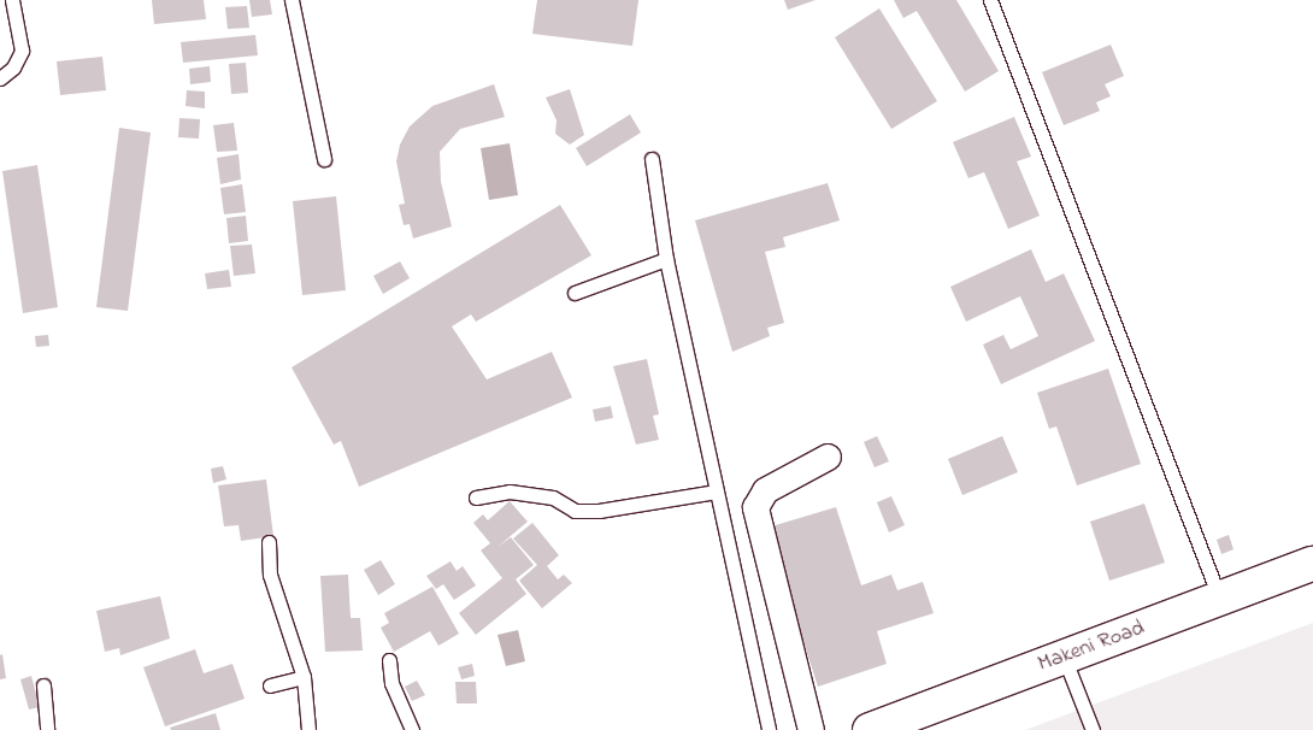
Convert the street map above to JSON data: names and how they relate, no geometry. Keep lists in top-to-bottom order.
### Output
{
  "streets": {
    "main road": ["Makeni Road"]
  }
}
